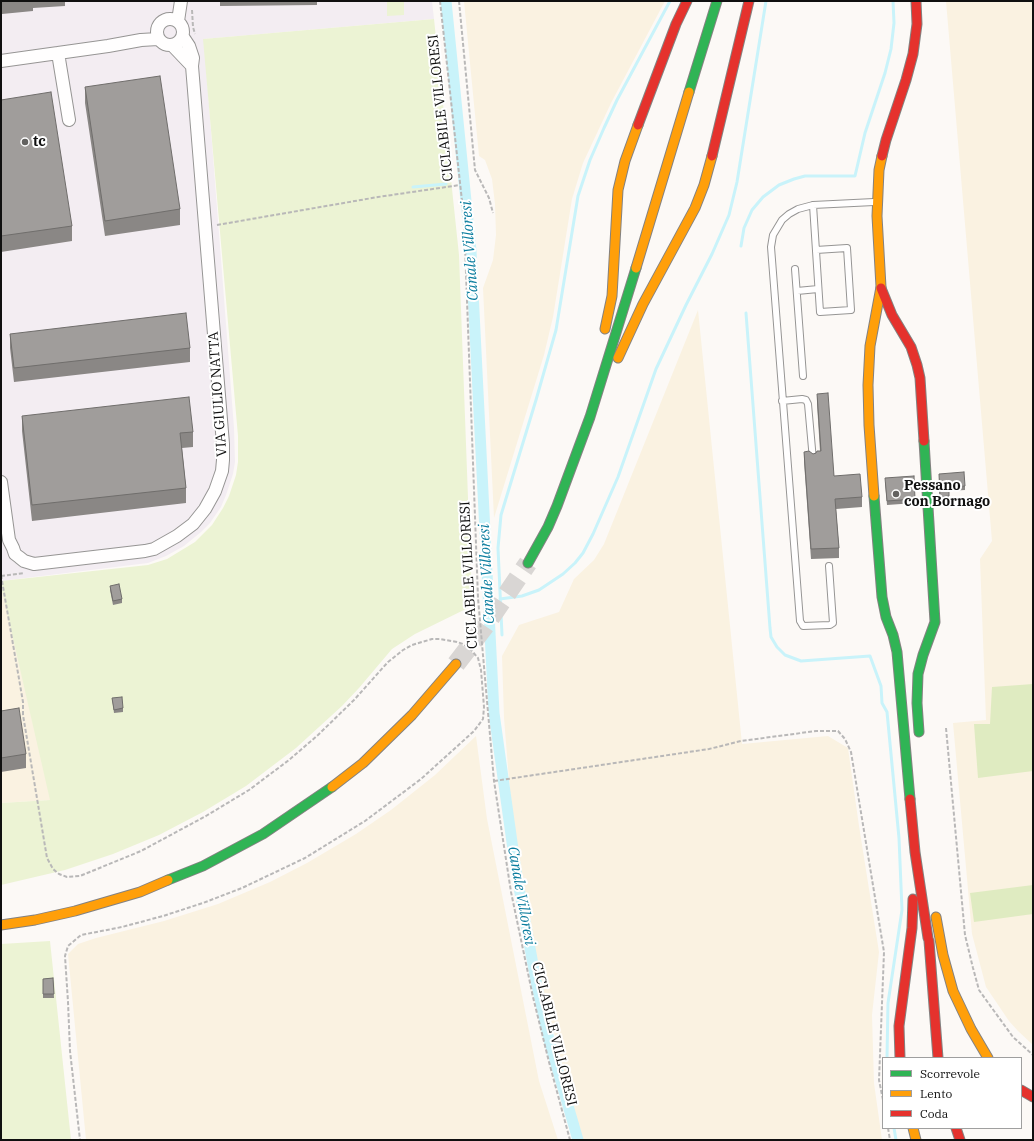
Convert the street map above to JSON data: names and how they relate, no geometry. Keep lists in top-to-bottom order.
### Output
{
  "streets": {
    "street": ["VIA GIULIO NATTA"],
    "path": ["CICLABILE VILLORESI"]
  },
  "water": ["Canale Villoresi"],
  "places": ["tc", "Pessano con Bornago"],
  "legend": ["Scorrevole", "Lento", "Coda"]
}
